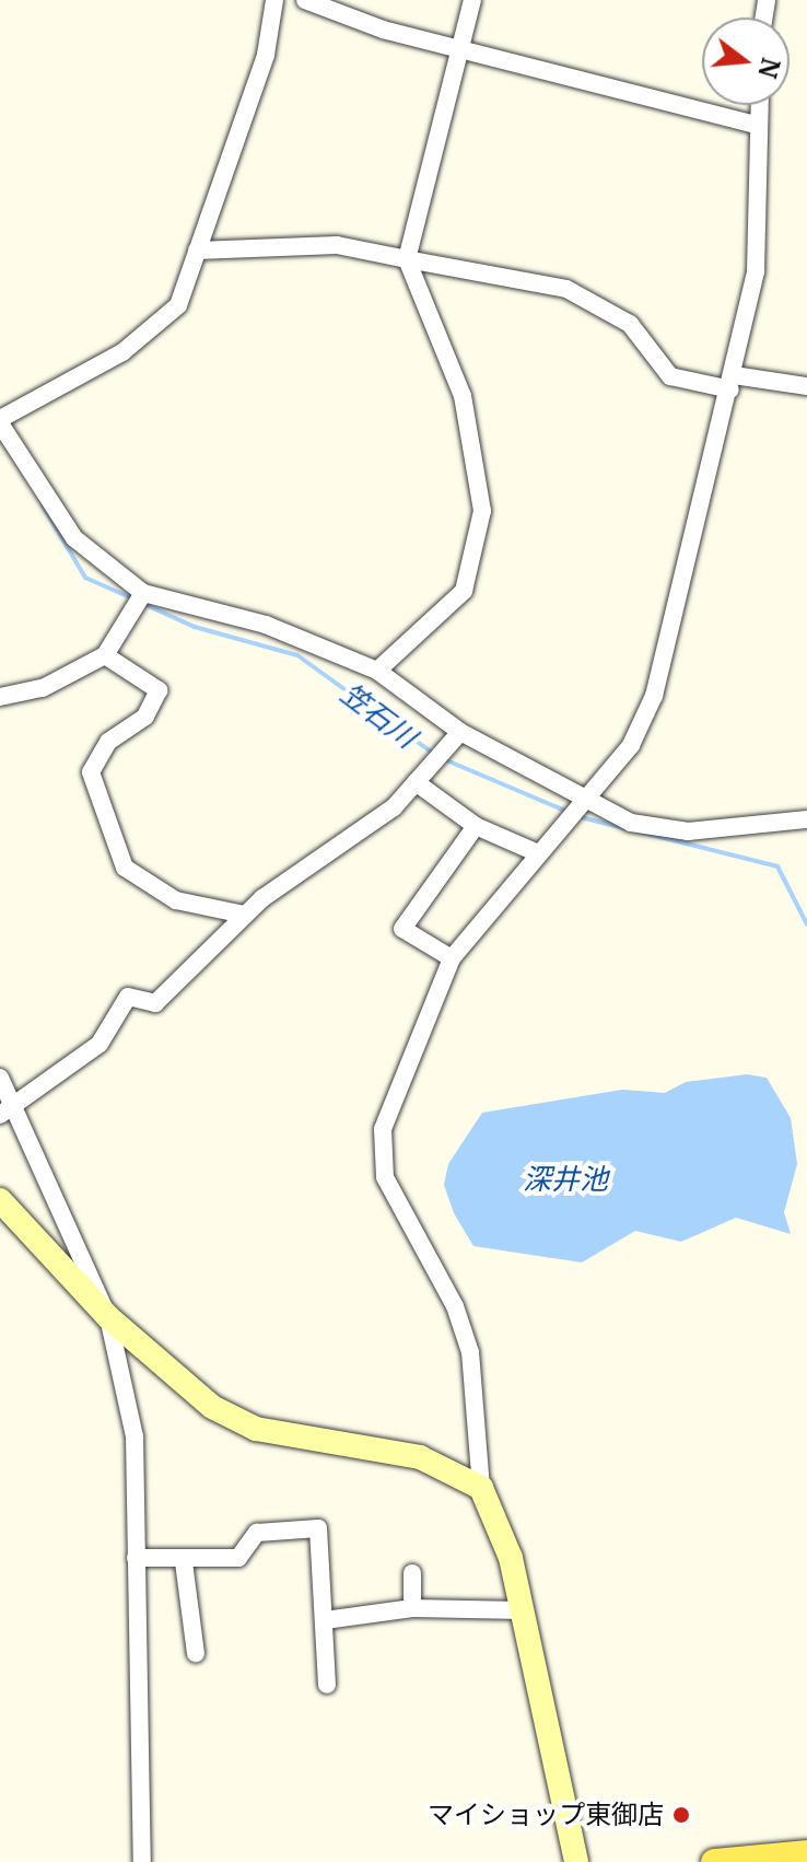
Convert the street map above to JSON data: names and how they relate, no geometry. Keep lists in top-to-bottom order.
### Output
{
  "water": ["笠石川", "深井池"],
  "places": ["マイショップ東御店"],
  "north": "right"
}
